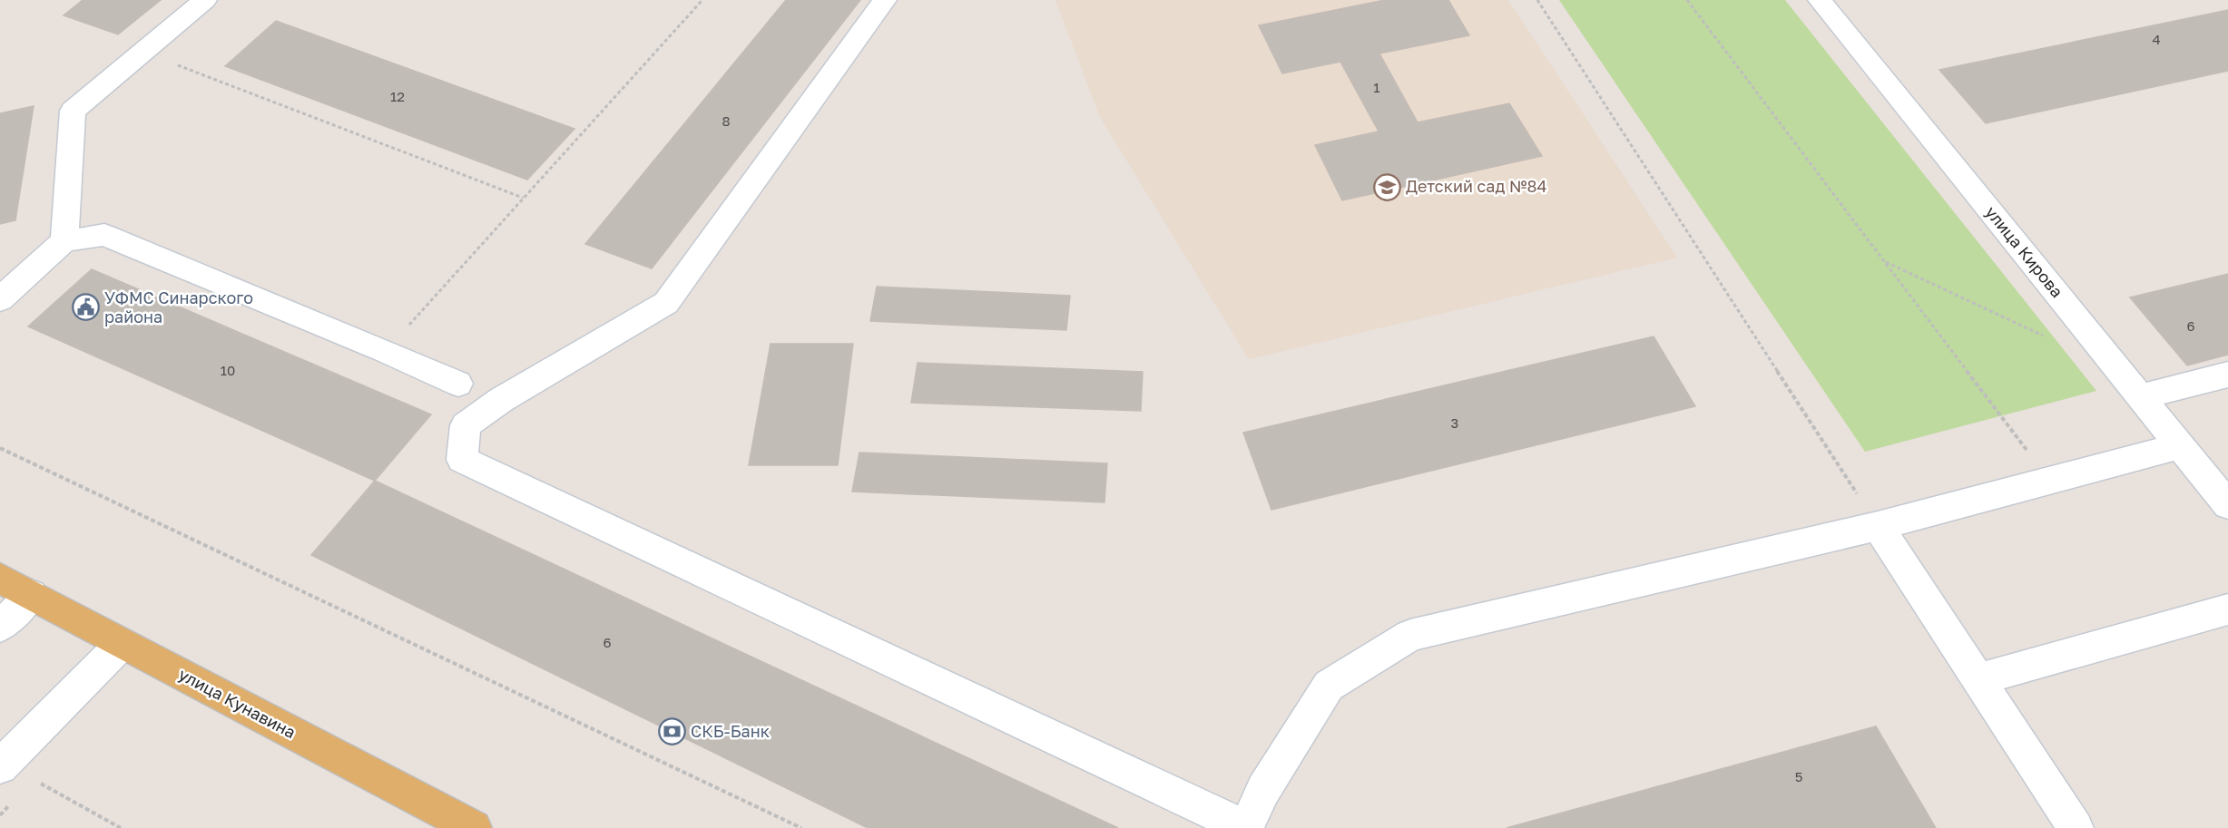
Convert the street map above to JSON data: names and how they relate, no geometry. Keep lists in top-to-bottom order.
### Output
{
  "streets": {
    "main road": ["улица Кунавина"],
    "street": ["улица Кирова"]
  },
  "places": {
    "school or university": ["Детский сад №84"],
    "public building": ["УФМС Синарского района"],
    "bank": ["СКБ-Банк"]
  },
  "house_numbers": [
    "4",
    "1",
    "12",
    "8",
    "6",
    "10",
    "3",
    "6",
    "5"
  ]
}
